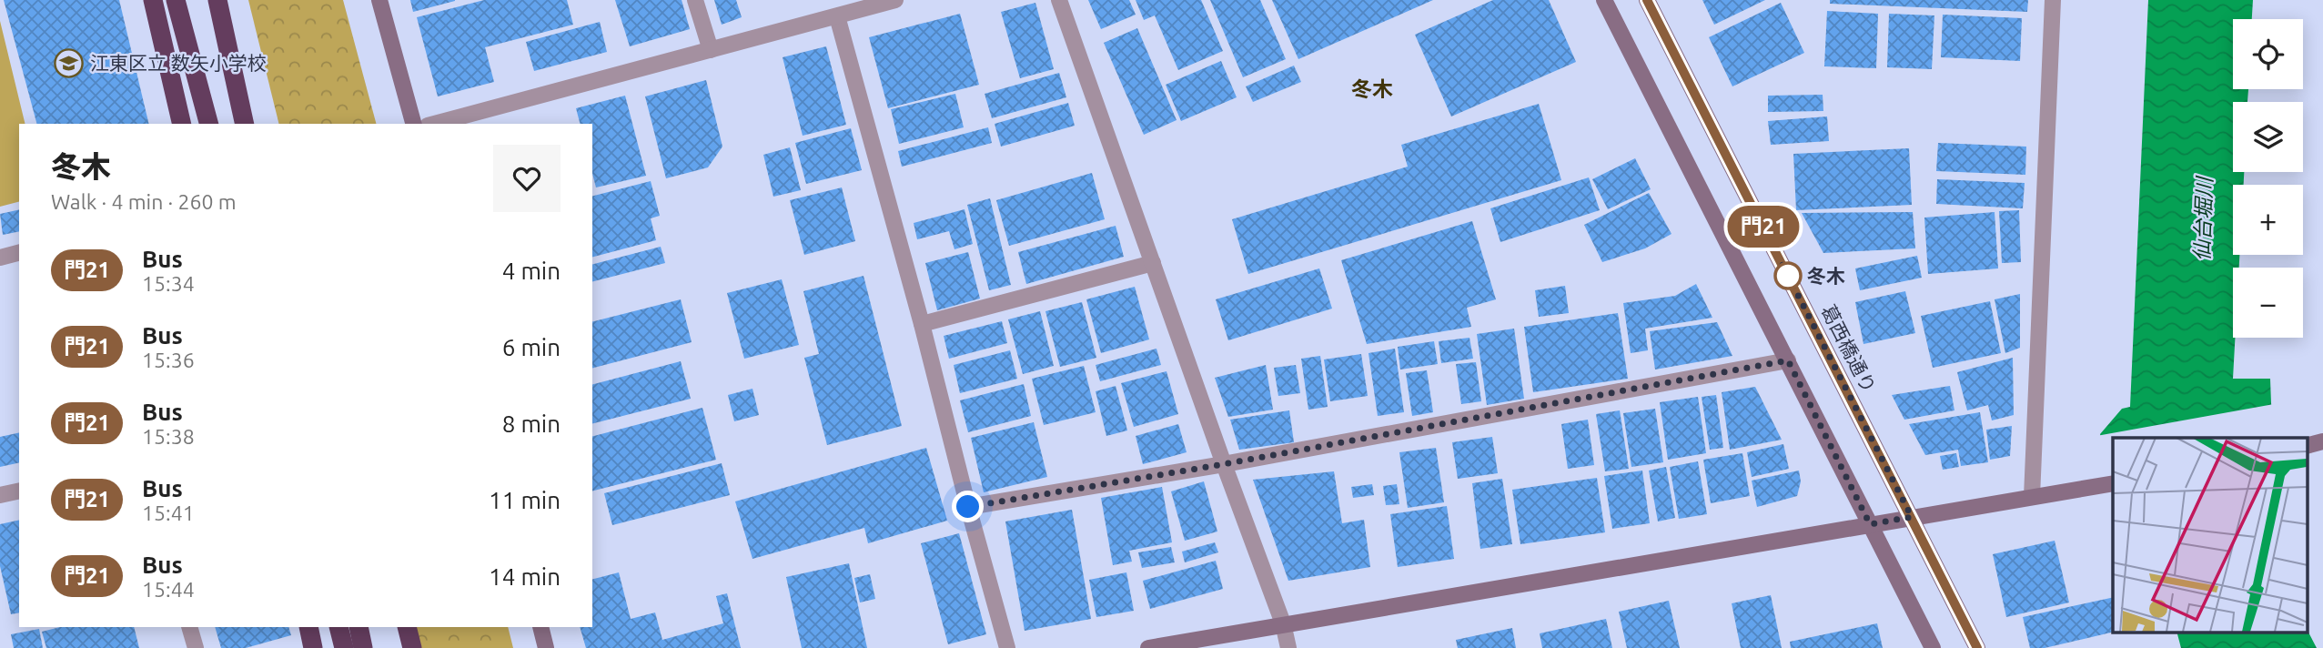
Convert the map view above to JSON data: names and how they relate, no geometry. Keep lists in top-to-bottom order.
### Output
{
  "streets": {
    "main road": ["葛西橋通り"]
  },
  "districts": ["冬木"],
  "water": ["仙台堀川"],
  "places": {
    "school or university": ["江東区立 数矢小学校"],
    "other": ["冬木"]
  },
  "lines": ["bus line 門21"],
  "page": {
    "on_map": "門21",
    "map_buttons": ["+", "−"],
    "heading": ["冬木", "Walk · 4 min · 260 m"],
    "list": [
      {
        "mark": "門21",
        "name": "Bus",
        "note": "15:34",
        "value": "4 min"
      },
      {
        "mark": "門21",
        "name": "Bus",
        "note": "15:36",
        "value": "6 min"
      },
      {
        "mark": "門21",
        "name": "Bus",
        "note": "15:38",
        "value": "8 min"
      },
      {
        "mark": "門21",
        "name": "Bus",
        "note": "15:41",
        "value": "11 min"
      },
      {
        "mark": "門21",
        "name": "Bus",
        "note": "15:44",
        "value": "14 min"
      }
    ]
  }
}
